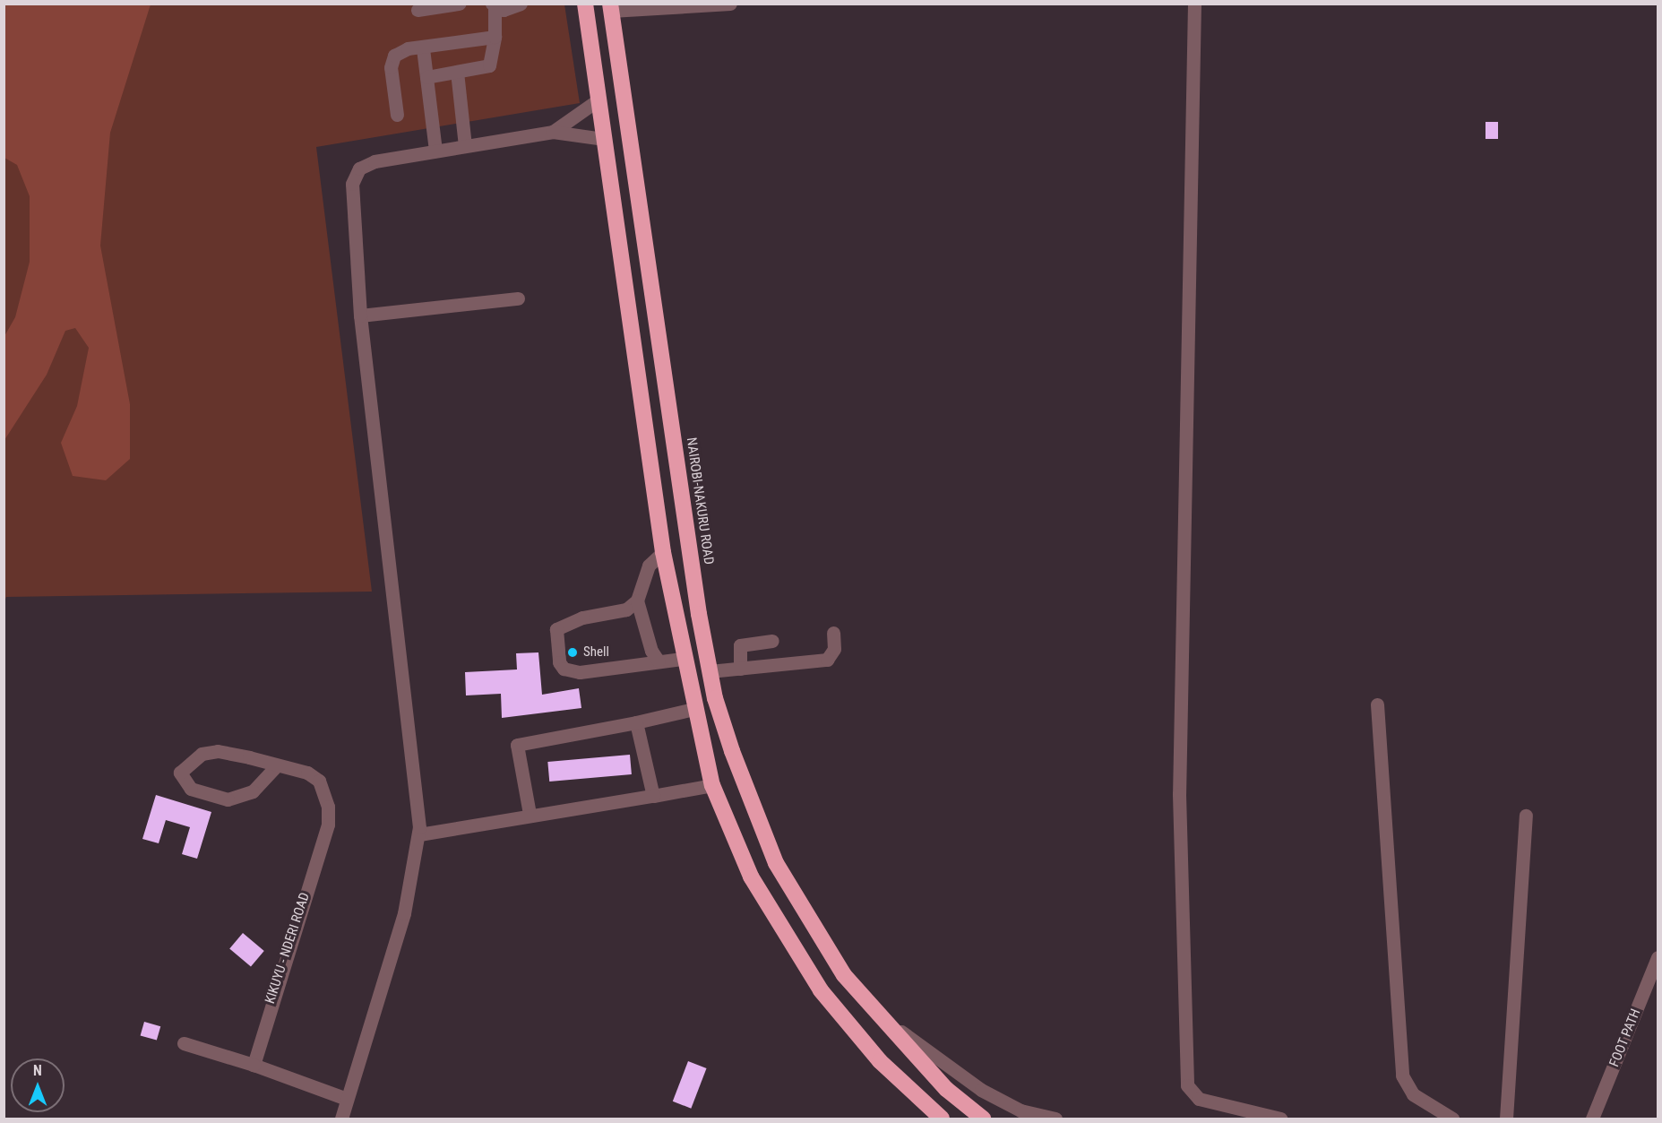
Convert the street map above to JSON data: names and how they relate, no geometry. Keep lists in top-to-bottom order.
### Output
{
  "streets": {
    "highway": ["NAIROBI-NAKURU ROAD"],
    "street": ["KIKUYU - NDERI ROAD", "FOOT PATH"]
  },
  "places": ["Shell"],
  "north": "top"
}
